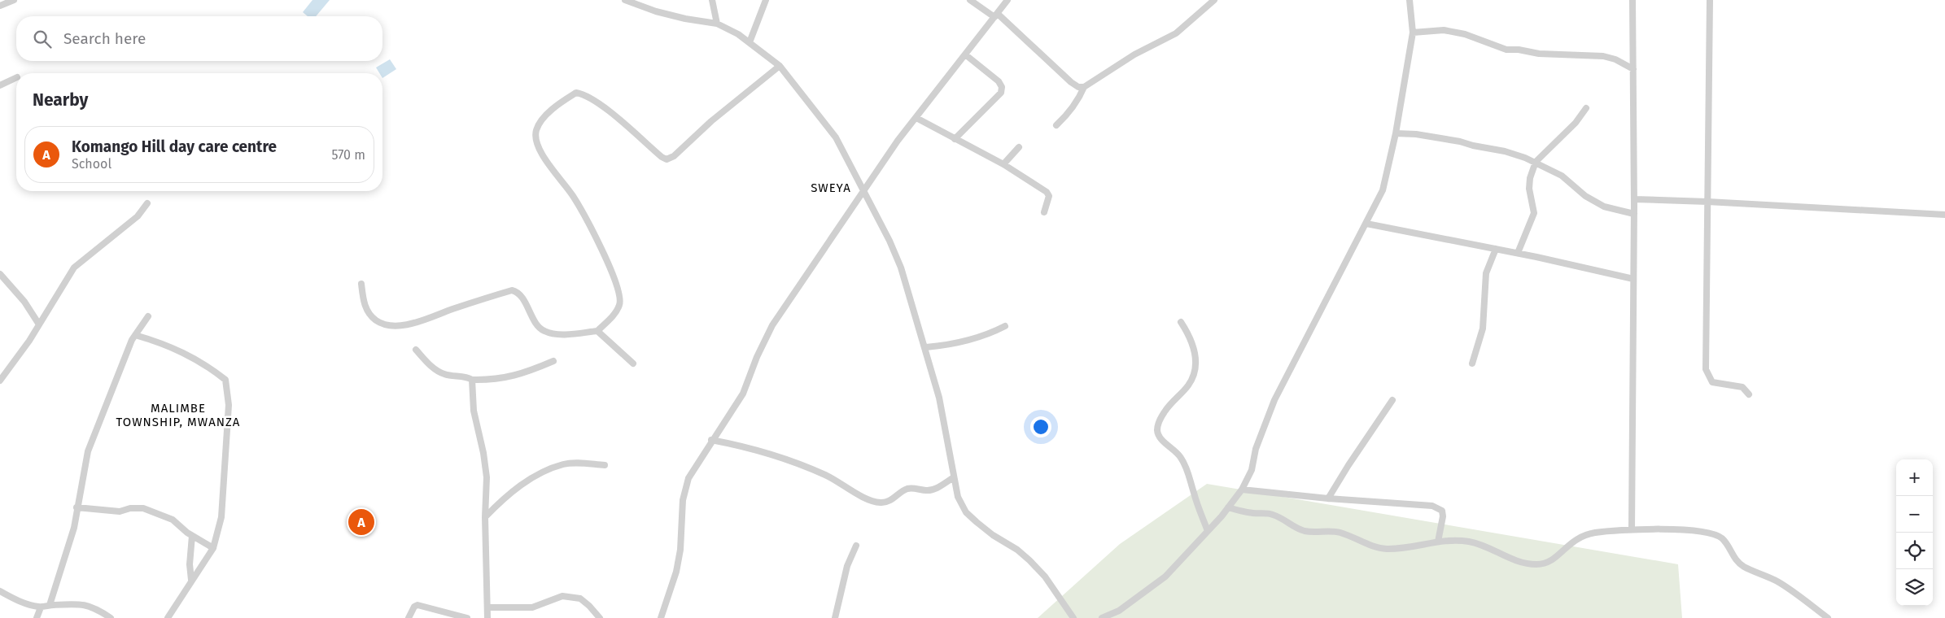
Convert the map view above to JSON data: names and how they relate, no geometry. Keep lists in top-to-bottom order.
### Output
{
  "districts": ["SWEYA", "MALIMBE TOWNSHIP, MWANZA"],
  "page": {
    "search": "Search here",
    "heading": "Nearby",
    "list": [
      {
        "mark": "A",
        "name": "Komango Hill day care centre",
        "note": "School",
        "value": "570 m"
      }
    ],
    "map_buttons": ["+", "−"],
    "pins": "A"
  }
}
